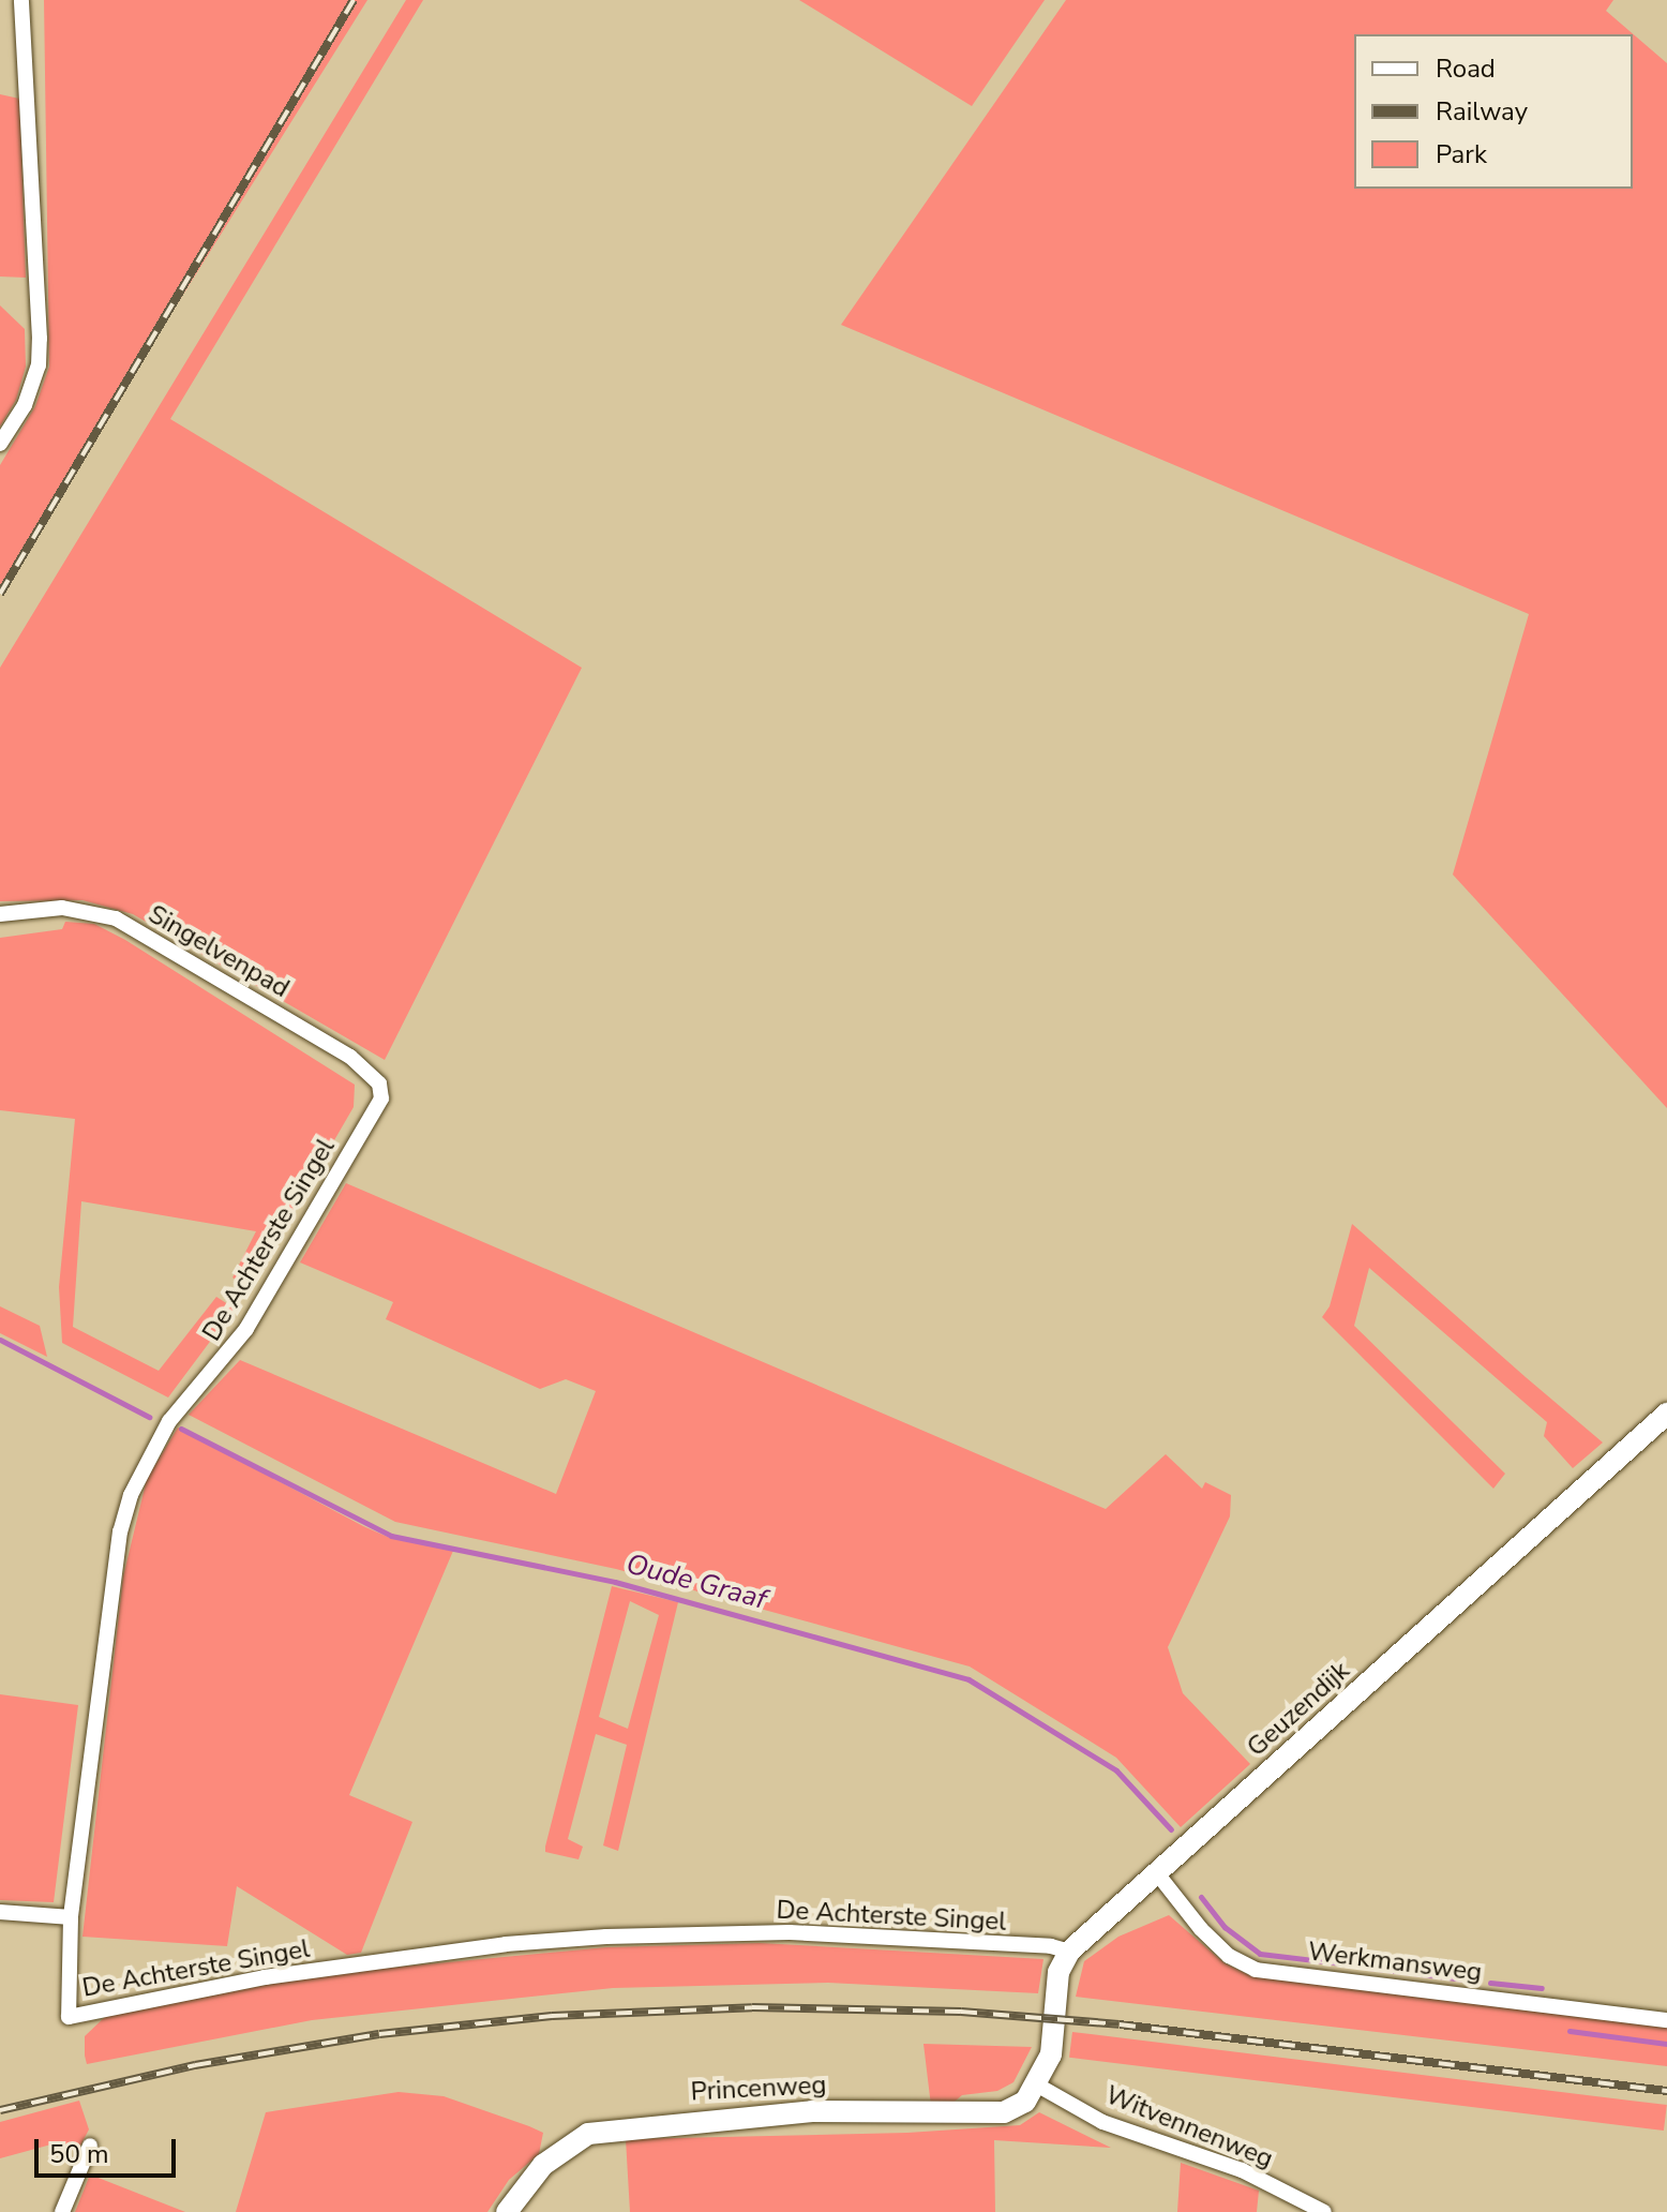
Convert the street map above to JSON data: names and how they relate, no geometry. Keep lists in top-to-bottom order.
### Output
{
  "streets": {
    "main road": ["Geuzendijk", "Princenweg"],
    "street": [
      "Singelvenpad",
      "De Achterste Singel",
      "Werkmansweg",
      "Witvennenweg"
    ]
  },
  "crossings": [
    ["Singelvenpad", "De Achterste Singel"],
    ["De Achterste Singel", "Geuzendijk"],
    ["Geuzendijk", "Werkmansweg"],
    ["Princenweg", "Witvennenweg"]
  ],
  "water": ["Oude Graaf"],
  "legend": ["Road", "Railway", "Park"],
  "scale_bar": "50 m"
}
